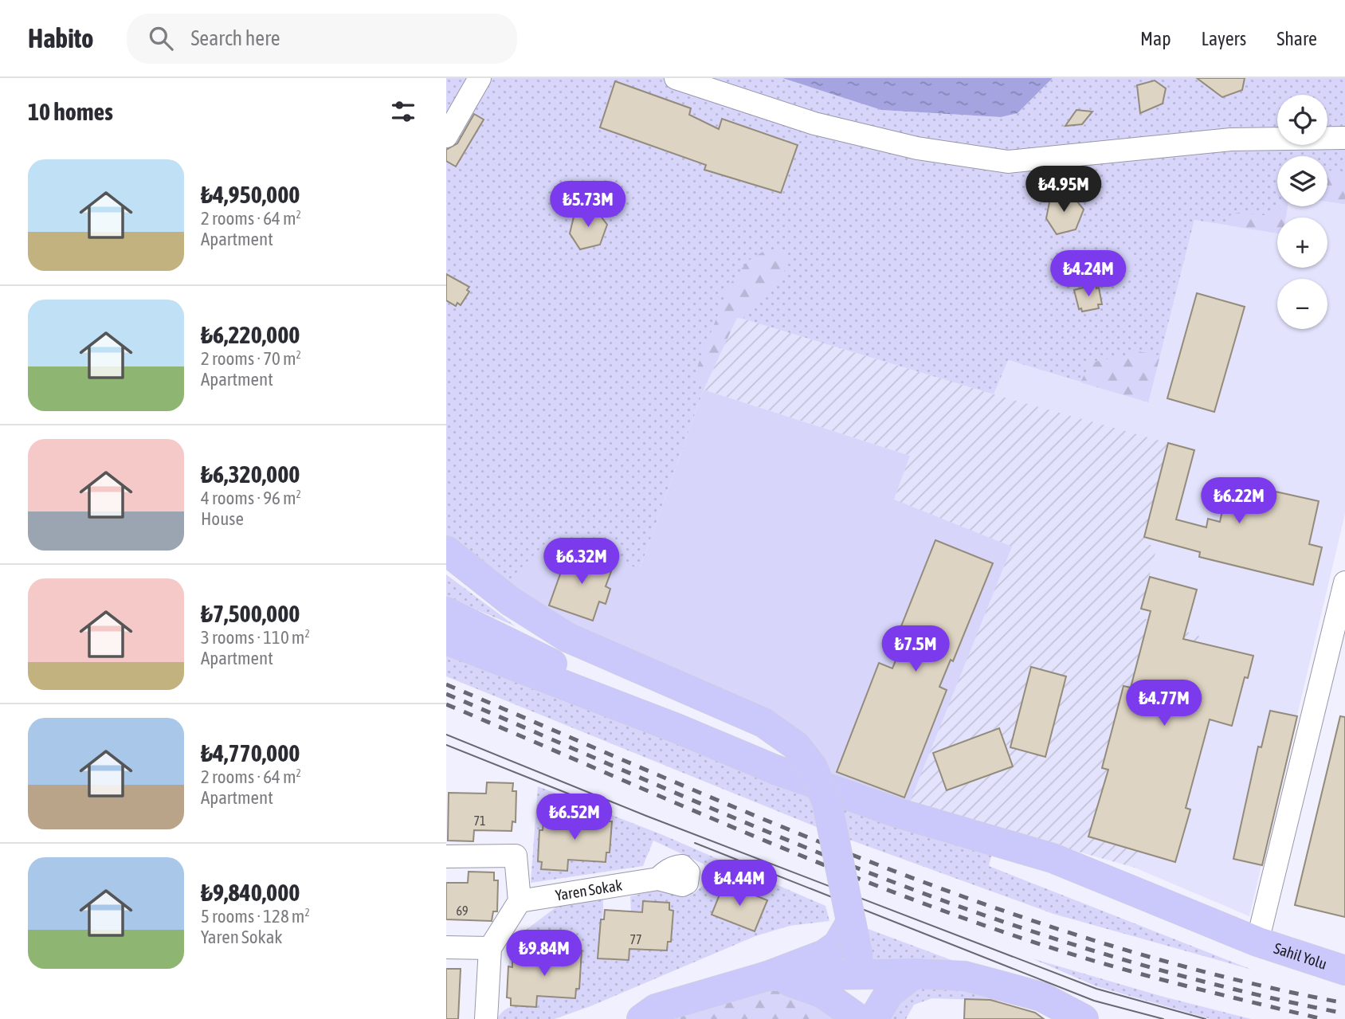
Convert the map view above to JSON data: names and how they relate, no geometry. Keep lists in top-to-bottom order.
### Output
{
  "streets": {
    "main road": ["Sahil Yolu"],
    "street": ["Yaren Sokak"]
  },
  "house_numbers": ["71", "69", "77"],
  "page": {
    "header": "Habito",
    "search": "Search here",
    "nav": ["Map", "Layers", "Share"],
    "heading": "10 homes",
    "map_buttons": ["+", "−"],
    "list": [
      {
        "name": "₺4,950,000",
        "note": "2 rooms · 64 m² · Apartment"
      },
      {
        "name": "₺6,220,000",
        "note": "2 rooms · 70 m² · Apartment"
      },
      {
        "name": "₺6,320,000",
        "note": "4 rooms · 96 m² · House"
      },
      {
        "name": "₺7,500,000",
        "note": "3 rooms · 110 m² · Apartment"
      },
      {
        "name": "₺4,770,000",
        "note": "2 rooms · 64 m² · Apartment"
      },
      {
        "name": "₺9,840,000",
        "note": "5 rooms · 128 m² · Yaren Sokak"
      }
    ],
    "price": [
      "₺4.95M",
      "₺5.73M",
      "₺4.24M",
      "₺6.22M",
      "₺6.32M",
      "₺7.5M",
      "₺4.77M",
      "₺6.52M",
      "₺4.44M",
      "₺9.84M"
    ]
  }
}
